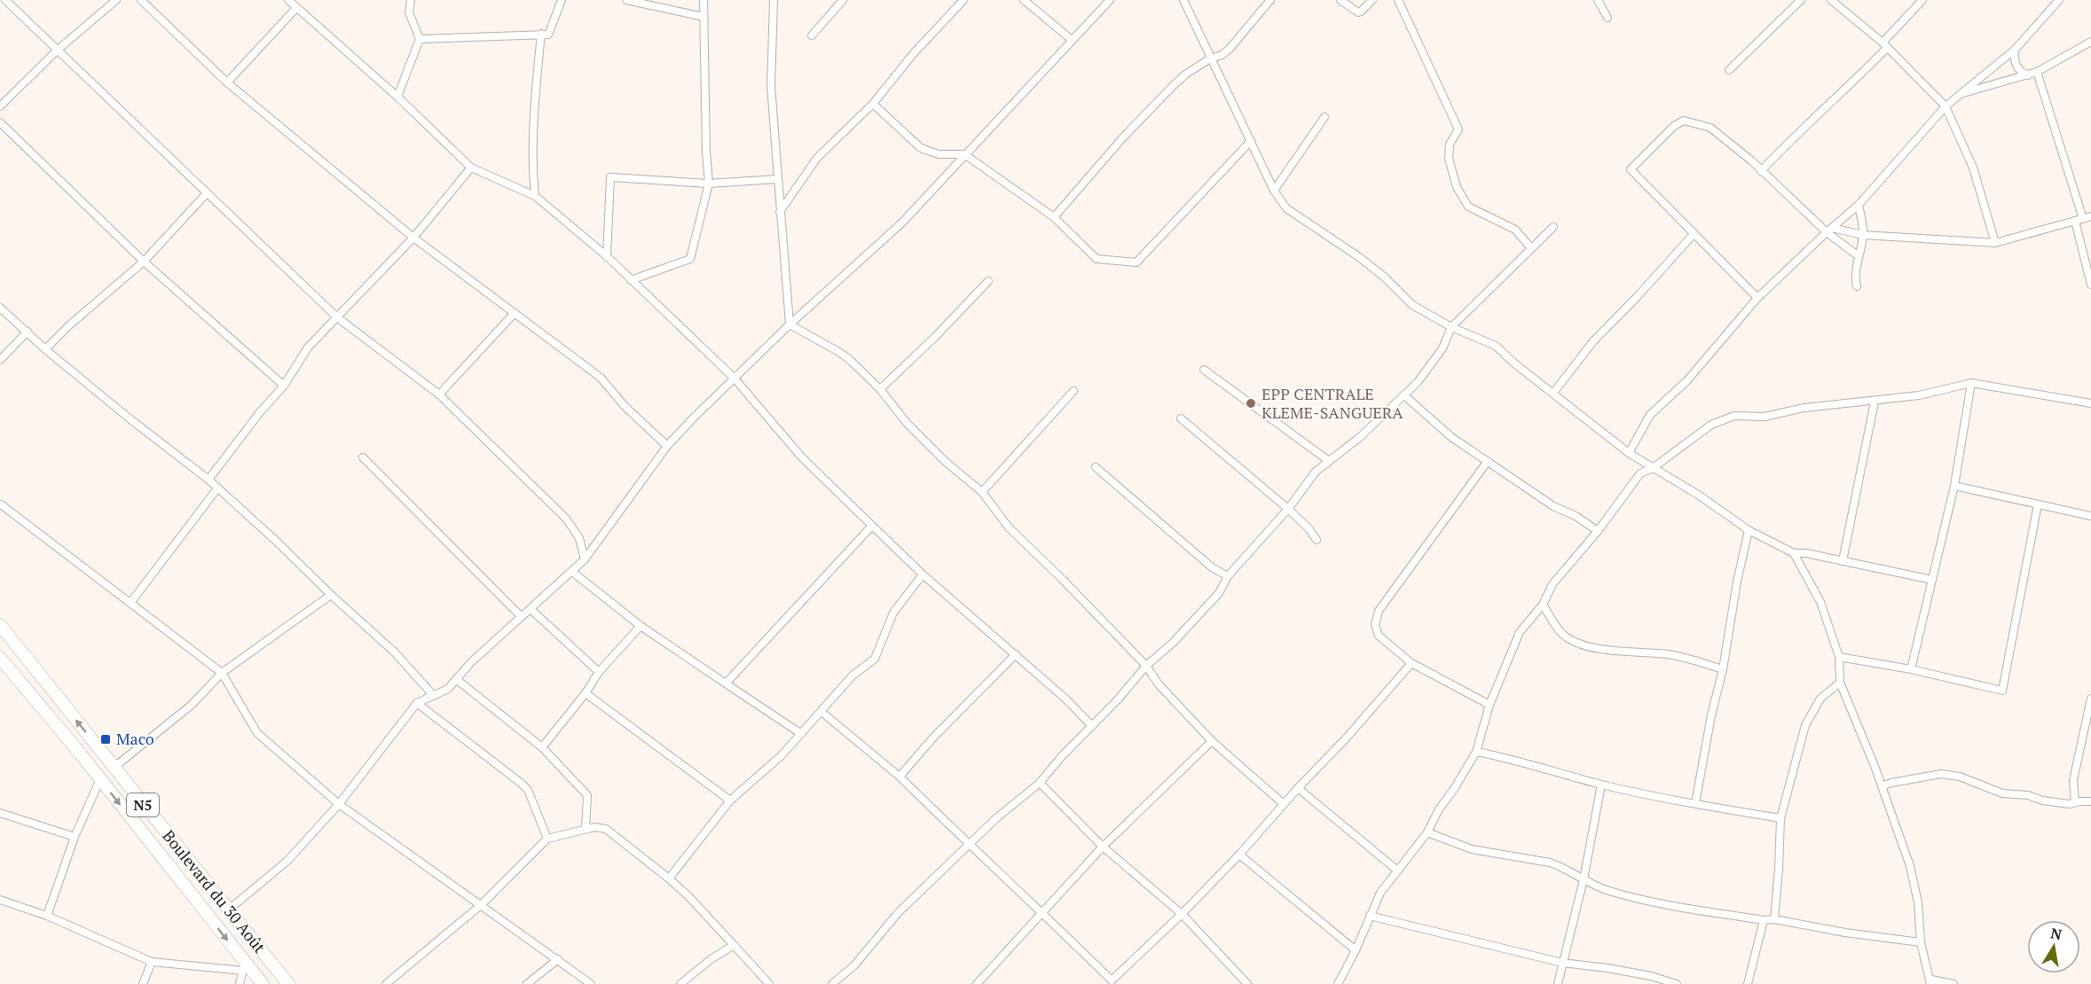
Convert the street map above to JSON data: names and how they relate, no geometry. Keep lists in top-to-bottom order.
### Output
{
  "streets": {
    "highway": ["N5", "Boulevard du 30 Août"]
  },
  "places": {
    "other": ["EPP CENTRALE KLEME-SANGUERA"],
    "transit": ["Maco"]
  },
  "north": "top"
}
